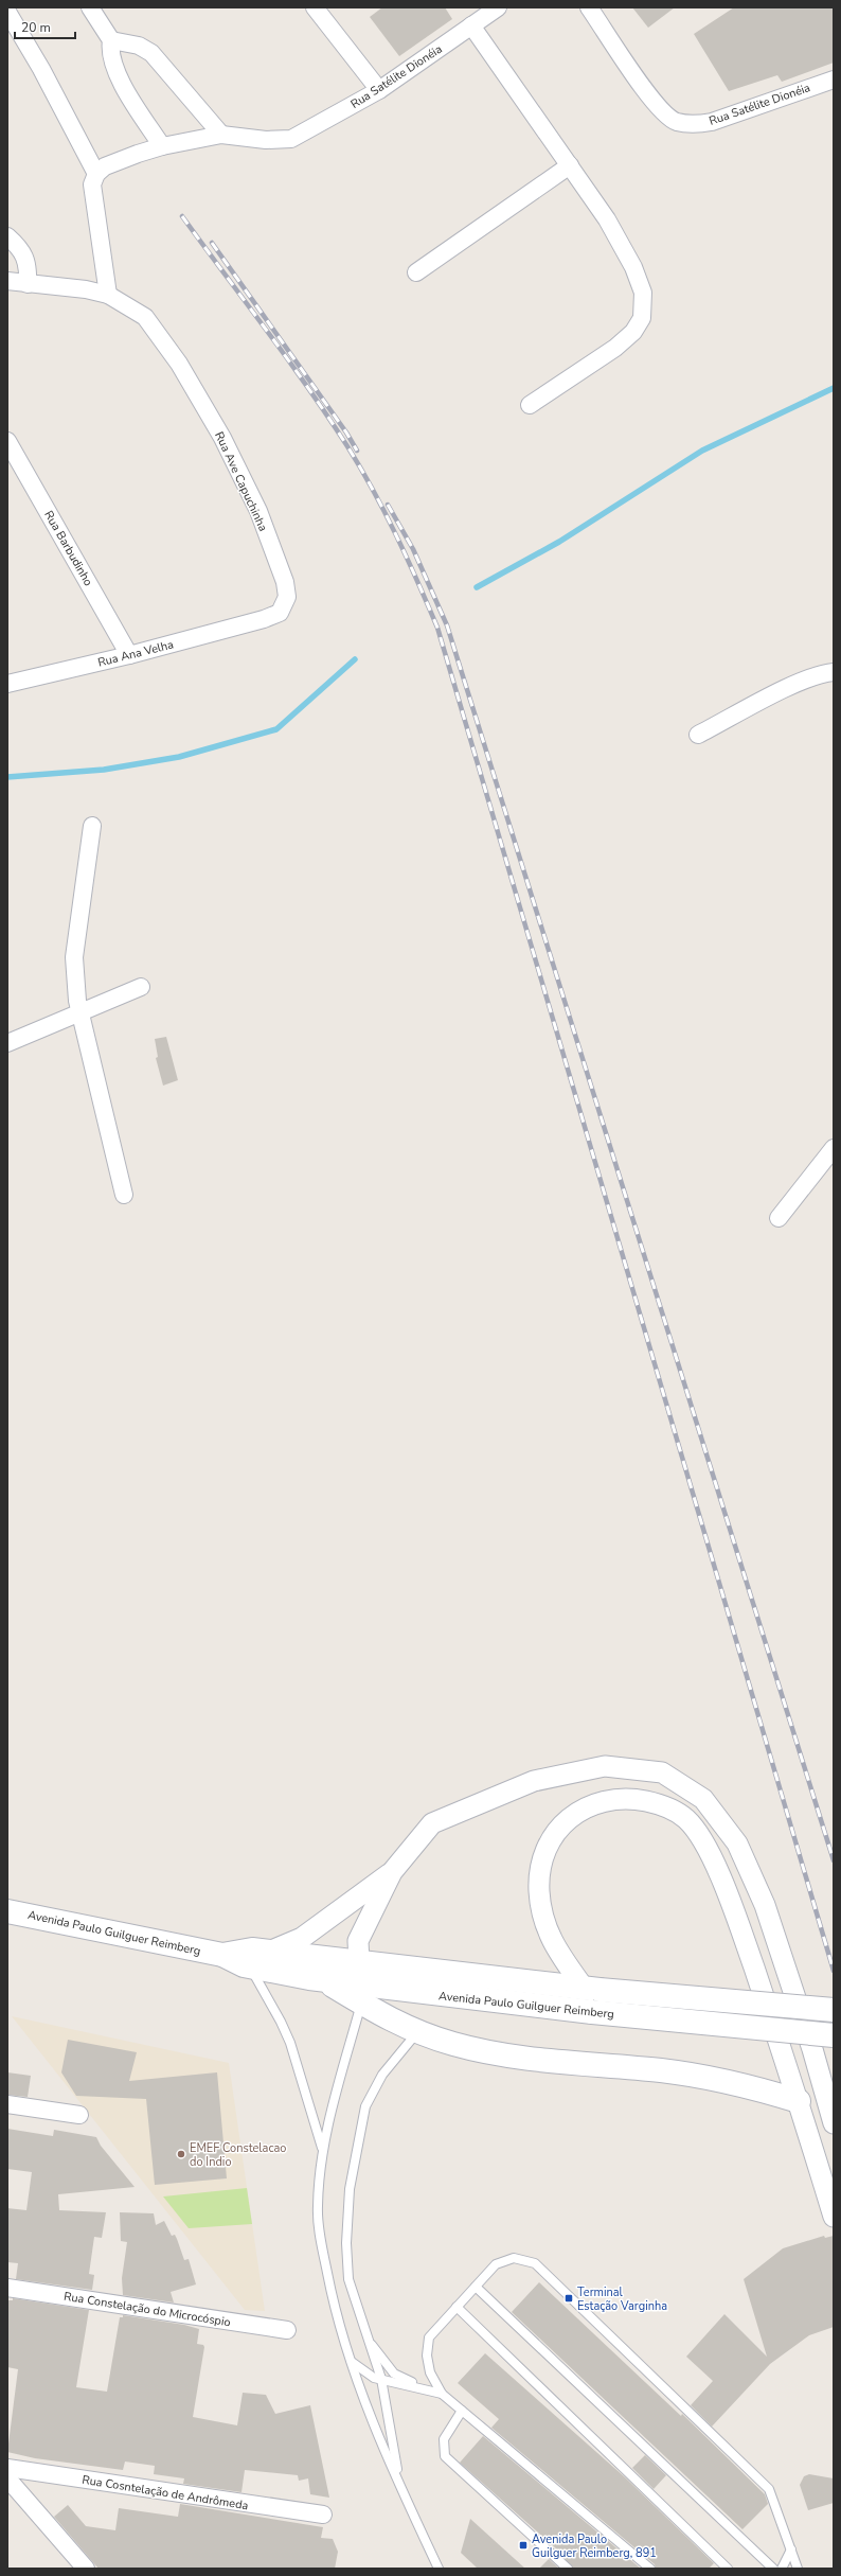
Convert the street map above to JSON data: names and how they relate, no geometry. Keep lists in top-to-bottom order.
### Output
{
  "streets": {
    "main road": ["Avenida Paulo Guilguer Reimberg"],
    "street": [
      "Rua Satélite Dionéia",
      "Rua Ave Capuchinha",
      "Rua Barbudinho",
      "Rua Ana Velha",
      "Rua Constelação do Microcóspio",
      "Rua Cosntelação de Andrômeda"
    ]
  },
  "crossings": [
    ["Rua Ave Capuchinha", "Rua Ana Velha"],
    ["Rua Barbudinho", "Rua Ana Velha"]
  ],
  "places": {
    "other": ["EMEF Constelacao do Indio"],
    "transit": ["Terminal Estação Varginha", "Avenida Paulo Guilguer Reimberg, 891"]
  },
  "scale_bar": "20 m"
}
